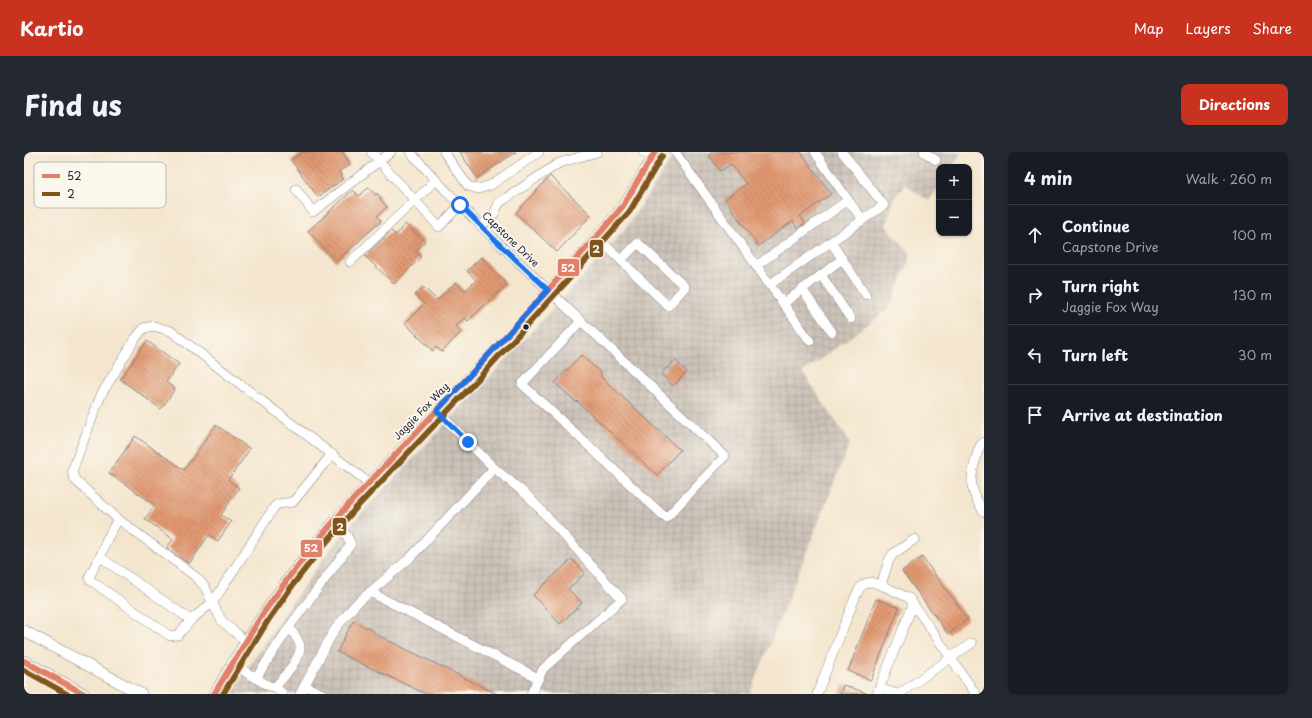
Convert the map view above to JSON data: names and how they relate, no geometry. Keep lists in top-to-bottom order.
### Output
{
  "streets": {
    "street": ["Capstone Drive", "Jaggie Fox Way"]
  },
  "crossings": [
    ["Capstone Drive", "Jaggie Fox Way"]
  ],
  "lines": ["transit line 52", "transit line 2"],
  "legend": ["52", "2"],
  "page": {
    "header": "Kartio",
    "nav": ["Map", "Layers", "Share"],
    "title": "Find us",
    "buttons": "Directions",
    "heading": ["4 min", "Walk · 260 m"],
    "map_buttons": ["+", "−"],
    "list": [
      ["Continue", "Capstone Drive", "100 m"],
      ["Turn right", "Jaggie Fox Way", "130 m"],
      ["Turn left", "30 m"],
      "Arrive at destination"
    ]
  }
}
